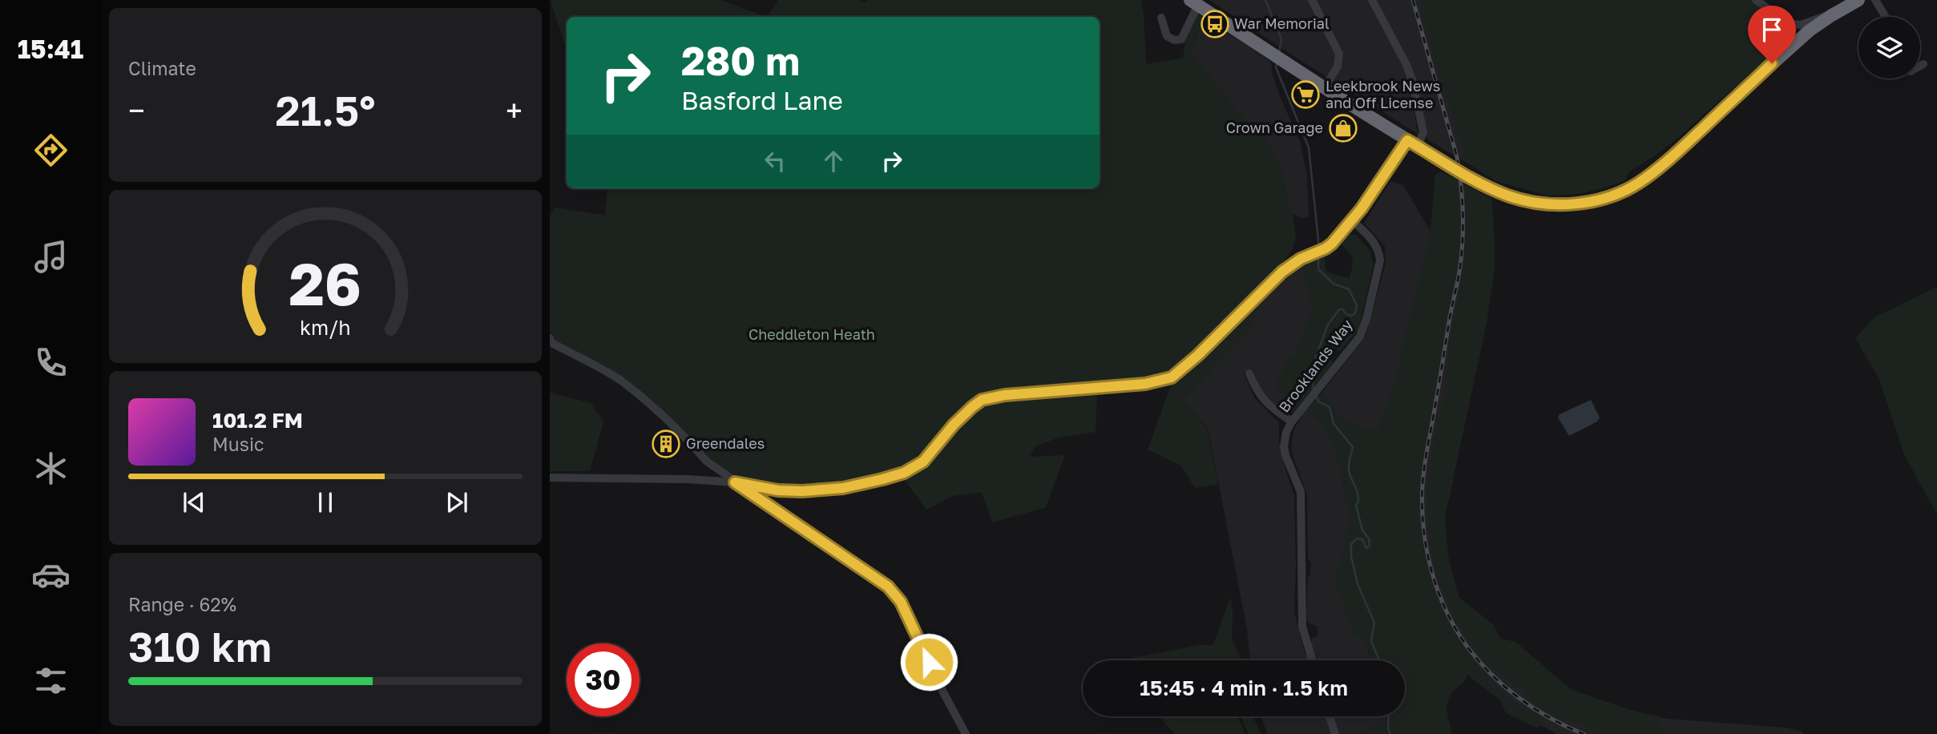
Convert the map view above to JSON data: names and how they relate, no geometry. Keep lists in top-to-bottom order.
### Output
{
  "streets": {
    "street": ["Brooklands Way"]
  },
  "parks": ["Cheddleton Heath"],
  "places": {
    "bus stop": ["War Memorial"],
    "supermarket": ["Leekbrook News and Off License"],
    "shop": ["Crown Garage"],
    "building": ["Greendales"]
  },
  "page": {
    "tabs": "15:41",
    "tile": [
      "Climate",
      ["Range · 62%", "310 km"]
    ],
    "turn": ["280 m", "Basford Lane"],
    "heat": ["−", "21.5°", "+"],
    "song": ["101.2 FM", "Music"],
    "limit": "30",
    "trip": "15:45 · 4 min · 1.5 km",
    "gauge": ["26", "km/h"]
  }
}
